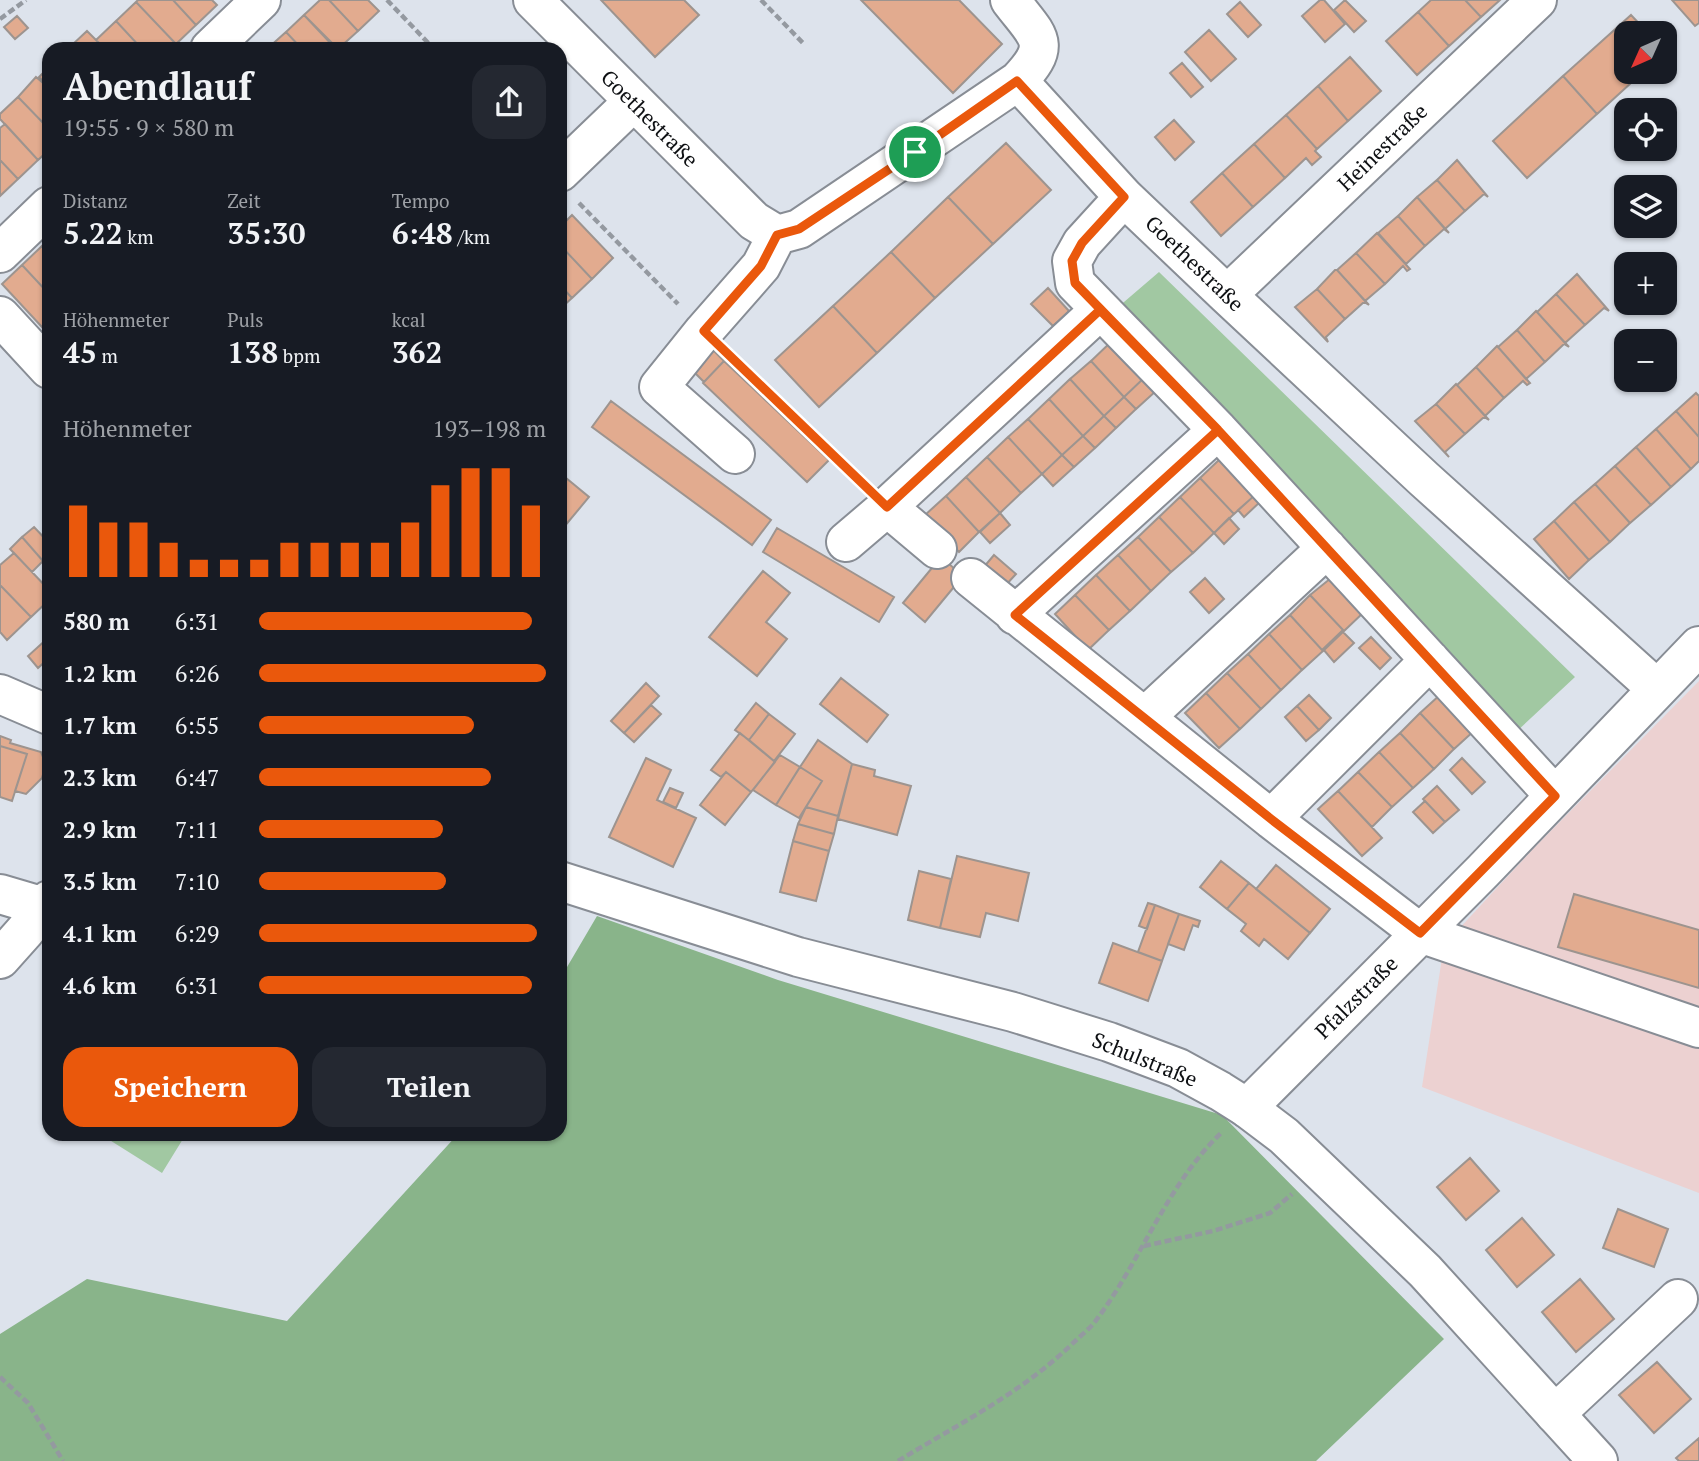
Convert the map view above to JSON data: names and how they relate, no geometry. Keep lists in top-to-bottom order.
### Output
{
  "streets": {
    "street": [
      "Goethestraße",
      "Heinestraße",
      "Pfalzstraße",
      "Schulstraße"
    ]
  },
  "crossings": [
    ["Goethestraße", "Heinestraße"],
    ["Goethestraße", "Pfalzstraße"],
    ["Pfalzstraße", "Schulstraße"]
  ],
  "north": "bottom left",
  "page": {
    "map_buttons": ["+", "−"],
    "heading": ["Abendlauf", "19:55 · 9 × 580 m"],
    "stats": [
      ["Distanz", "5.22 km"],
      ["Zeit", "35:30"],
      ["Tempo", "6:48 /km"],
      ["Höhenmeter", "45 m"],
      ["Puls", "138 bpm"],
      ["kcal", "362"]
    ],
    "chart": ["Höhenmeter", "193–198 m"],
    "list": [
      {
        "name": "580 m",
        "note": "6:31"
      },
      {
        "name": "1.2 km",
        "note": "6:26"
      },
      {
        "name": "1.7 km",
        "note": "6:55"
      },
      {
        "name": "2.3 km",
        "note": "6:47"
      },
      {
        "name": "2.9 km",
        "note": "7:11"
      },
      {
        "name": "3.5 km",
        "note": "7:10"
      },
      {
        "name": "4.1 km",
        "note": "6:29"
      },
      {
        "name": "4.6 km",
        "note": "6:31"
      }
    ],
    "buttons": ["Speichern", "Teilen"]
  }
}
